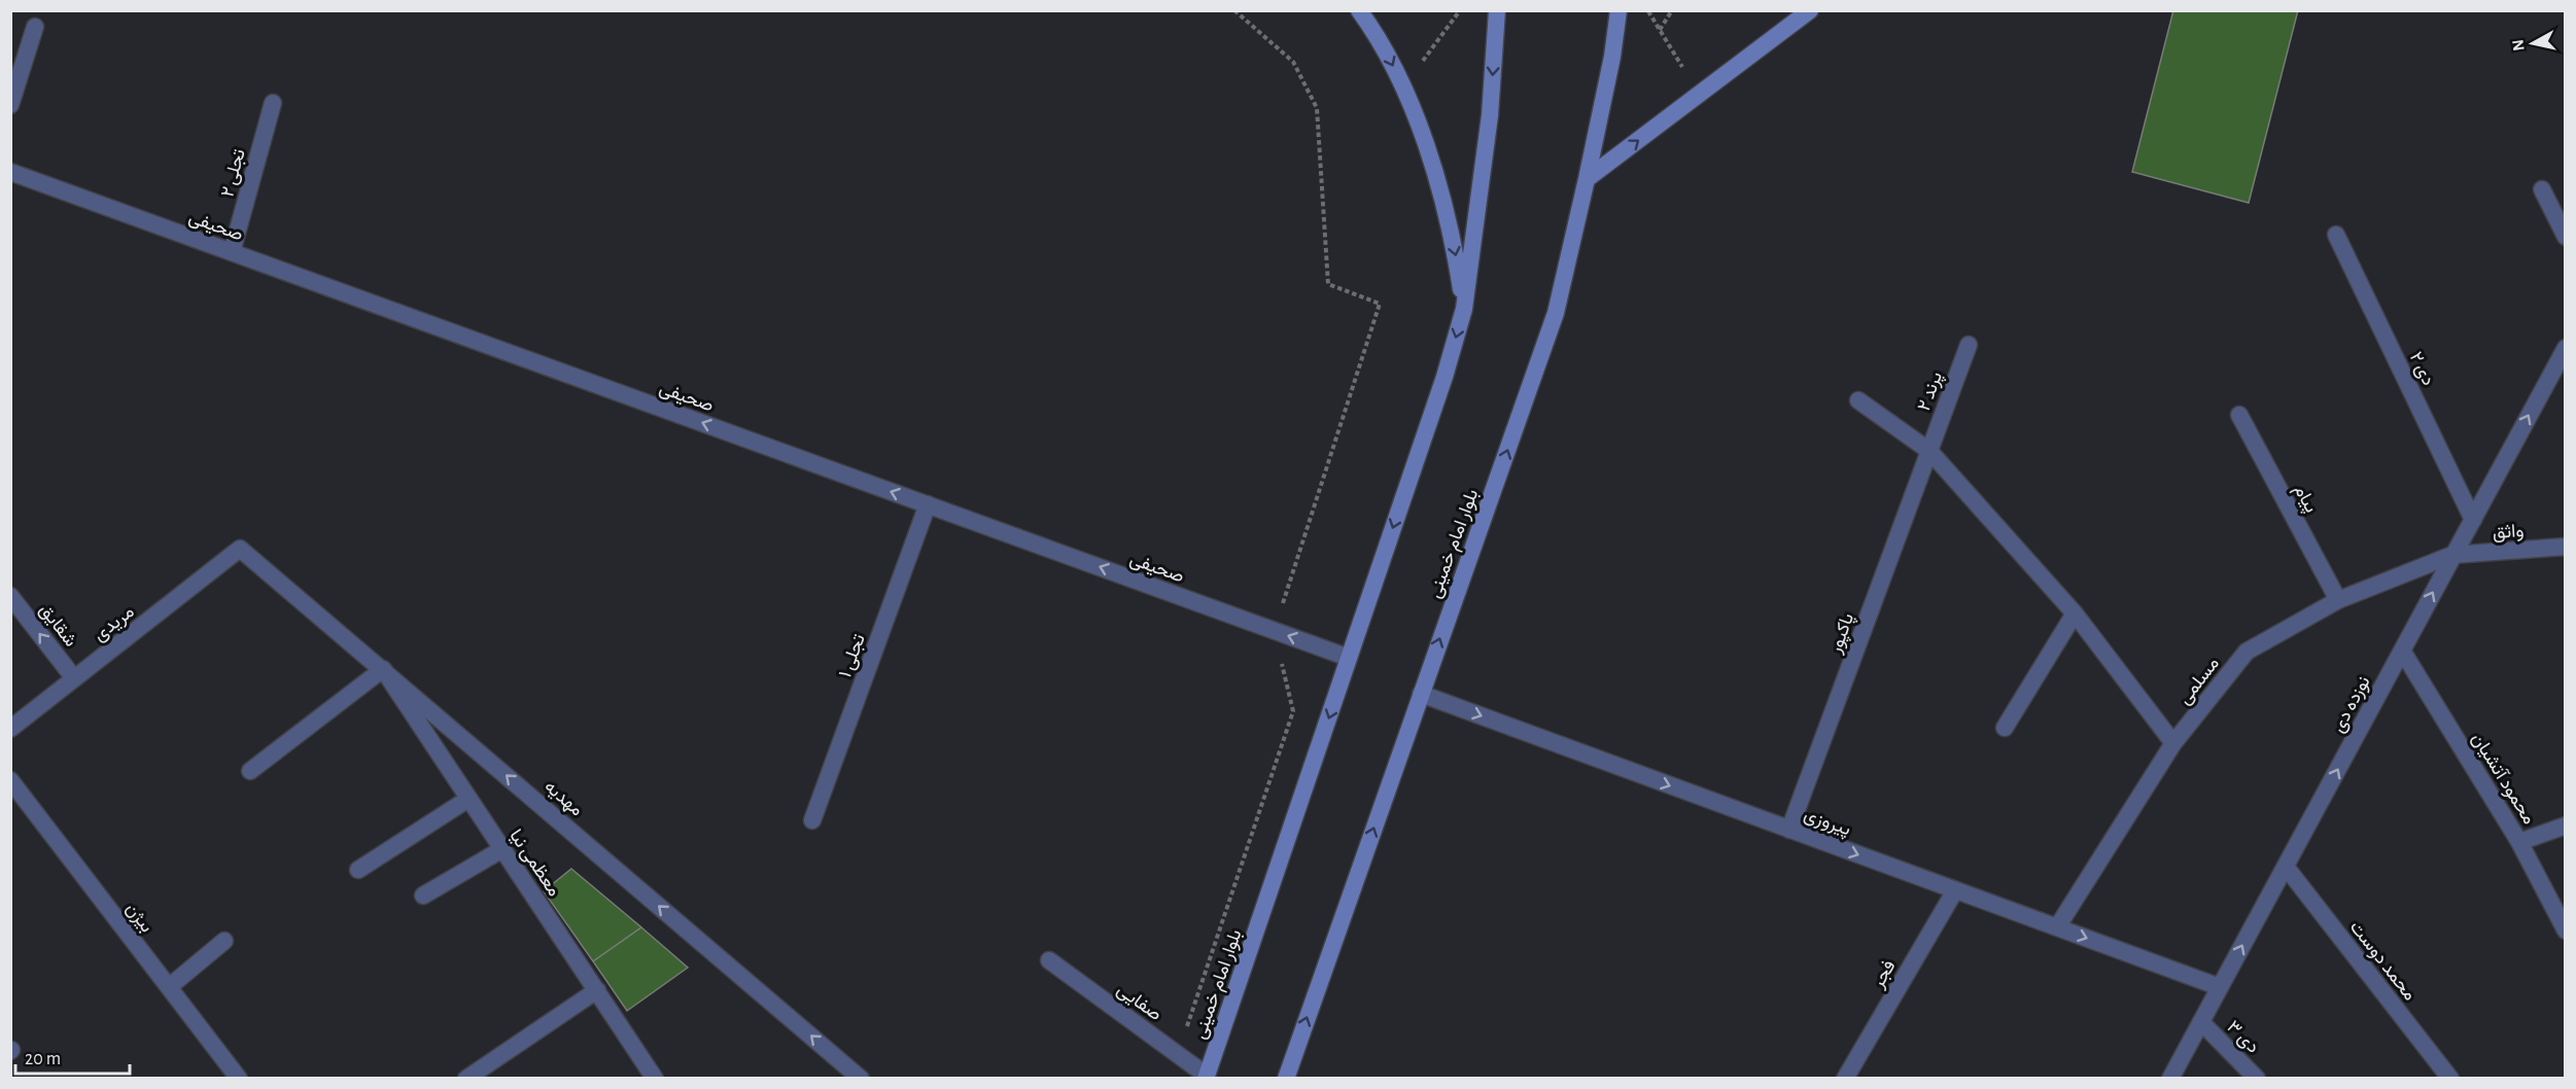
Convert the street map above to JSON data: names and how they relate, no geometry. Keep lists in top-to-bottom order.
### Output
{
  "streets": {
    "main road": ["بلوار امام خمینی"],
    "street": [
      "تجلی ۲",
      "صحیفی",
      "دی ۲",
      "پرند ۲",
      "پیام",
      "واثق",
      "مریدی",
      "شقایق",
      "پاکپور",
      "تجلی ١",
      "مسلمی",
      "نوزده دی",
      "محمود آتشیان",
      "مهدیه",
      "پیروزی",
      "معظمی نیا",
      "بیژن",
      "محمد دوست",
      "فجر",
      "صفایی",
      "دی ۳"
    ]
  },
  "crossings": [
    ["تجلی ۲", "صحیفی"],
    ["صحیفی", "بلوار امام خمینی"],
    ["صحیفی", "تجلی ١"],
    ["دی ۲", "نوزده دی"],
    ["پرند ۲", "پاکپور"],
    ["پیام", "مسلمی"],
    ["واثق", "مسلمی"],
    ["واثق", "نوزده دی"],
    ["بلوار امام خمینی", "پیروزی"],
    ["بلوار امام خمینی", "صفایی"],
    ["مریدی", "شقایق"],
    ["مریدی", "مهدیه"],
    ["پاکپور", "پیروزی"],
    ["مسلمی", "نوزده دی"],
    ["مسلمی", "پیروزی"],
    ["نوزده دی", "محمود آتشیان"],
    ["نوزده دی", "پیروزی"],
    ["نوزده دی", "محمد دوست"],
    ["نوزده دی", "دی ۳"],
    ["مهدیه", "معظمی نیا"],
    ["پیروزی", "فجر"]
  ],
  "one_way": [
    "صحیفی",
    "شقایق",
    "نوزده دی",
    "مهدیه",
    "پیروزی"
  ],
  "scale_bar": "20 m",
  "north": "left"
}
